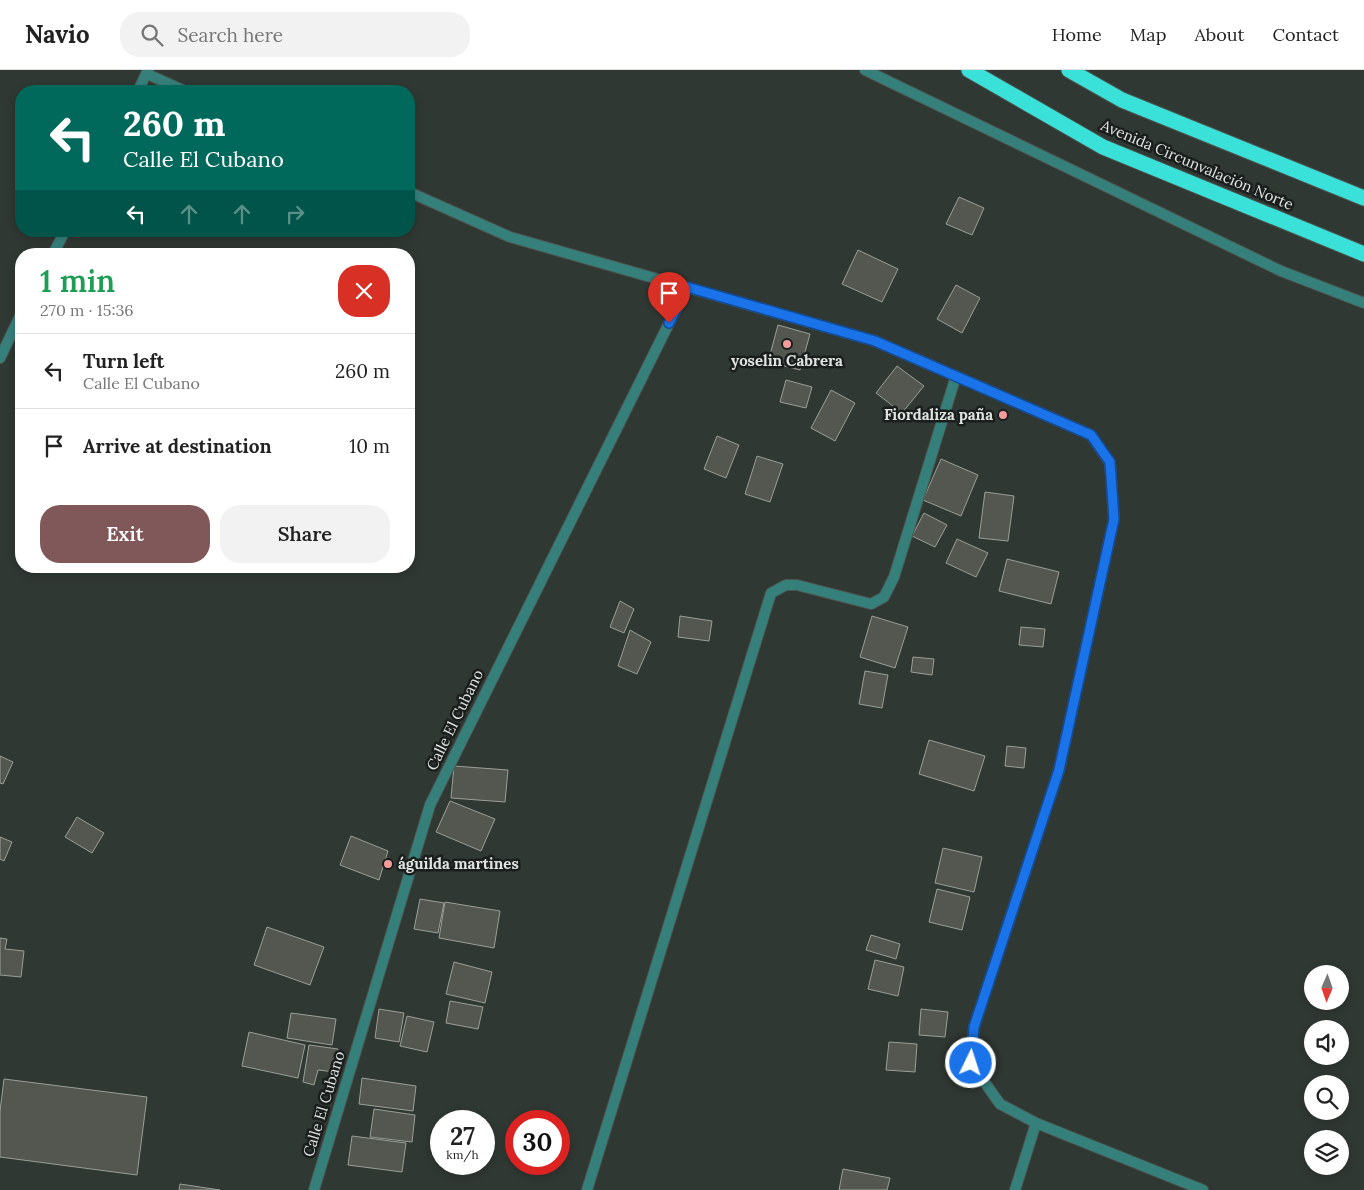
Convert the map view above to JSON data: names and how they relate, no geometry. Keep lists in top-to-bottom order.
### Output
{
  "streets": {
    "highway": ["Avenida Circunvalación Norte"],
    "street": ["Calle El Cubano"]
  },
  "places": ["yoselin Cabrera", "Fiordaliza paña", "águilda martines"],
  "north": "bottom",
  "page": {
    "header": "Navio",
    "search": "Search here",
    "nav": [
      "Home",
      "Map",
      "About",
      "Contact"
    ],
    "turn": ["260 m", "Calle El Cubano"],
    "heading": ["1 min", "270 m · 15:36"],
    "list": [
      {
        "name": "Turn left",
        "note": "Calle El Cubano",
        "value": "260 m"
      },
      {
        "name": "Arrive at destination",
        "value": "10 m"
      }
    ],
    "buttons": ["Exit", "Share"],
    "speed": "27 km/h",
    "limit": "30"
  }
}
